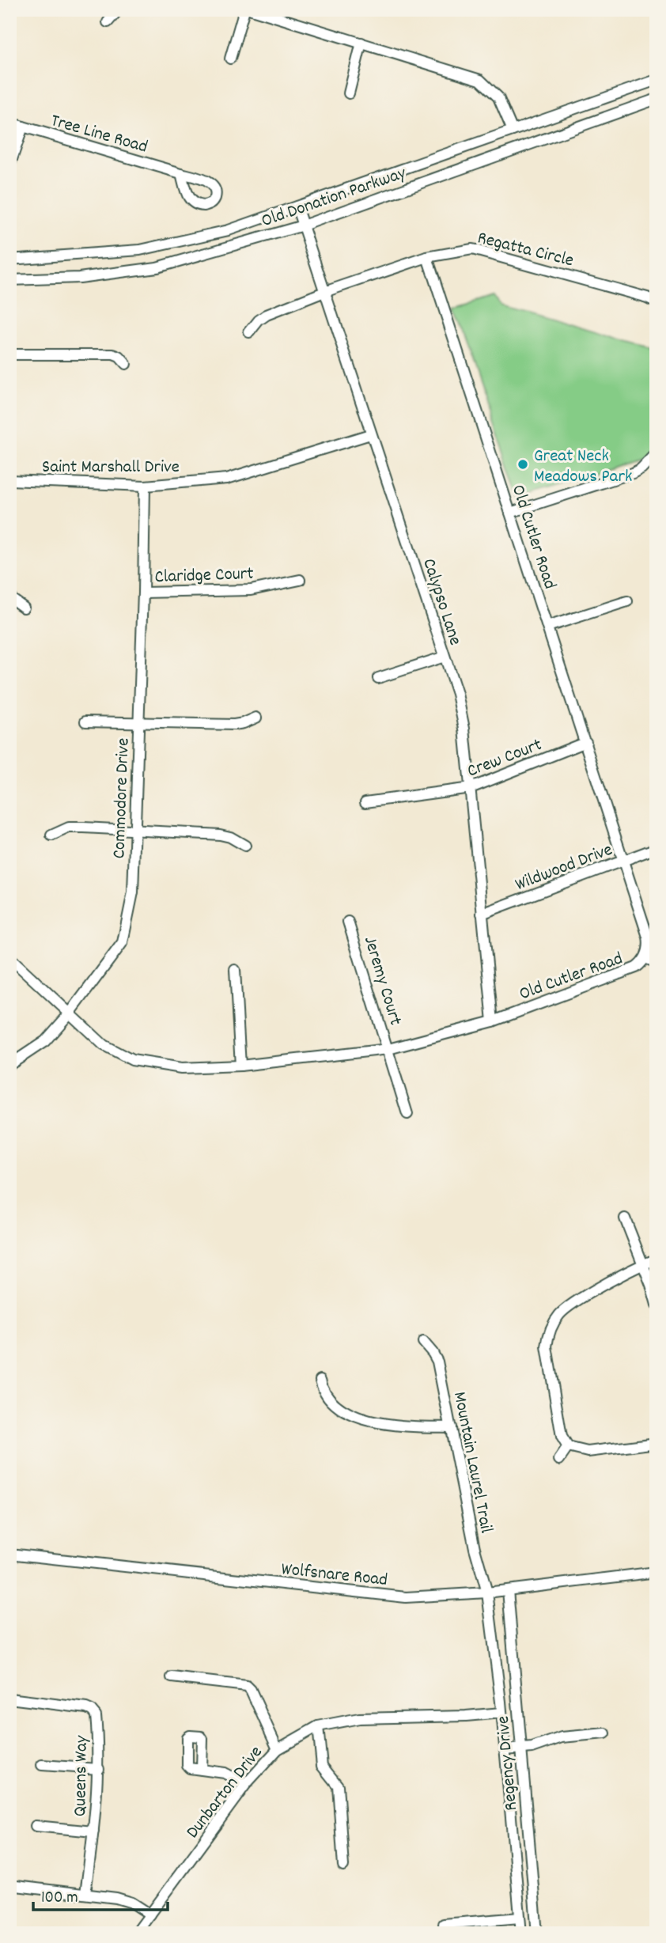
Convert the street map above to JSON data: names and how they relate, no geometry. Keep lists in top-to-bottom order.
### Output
{
  "streets": {
    "street": [
      "Tree Line Road",
      "Old Donation Parkway",
      "Regatta Circle",
      "Saint Marshall Drive",
      "Old Cutler Road",
      "Claridge Court",
      "Calypso Lane",
      "Crew Court",
      "Commodore Drive",
      "Wildwood Drive",
      "Jeremy Court",
      "Mountain Laurel Trail",
      "Wolfsnare Road",
      "Regency Drive",
      "Queens Way",
      "Dunbarton Drive"
    ]
  },
  "crossings": [
    ["Old Donation Parkway", "Calypso Lane"],
    ["Regatta Circle", "Old Cutler Road"],
    ["Regatta Circle", "Calypso Lane"],
    ["Saint Marshall Drive", "Calypso Lane"],
    ["Saint Marshall Drive", "Commodore Drive"],
    ["Old Cutler Road", "Calypso Lane"],
    ["Old Cutler Road", "Crew Court"],
    ["Old Cutler Road", "Commodore Drive"],
    ["Old Cutler Road", "Wildwood Drive"],
    ["Old Cutler Road", "Jeremy Court"],
    ["Claridge Court", "Commodore Drive"],
    ["Calypso Lane", "Crew Court"],
    ["Calypso Lane", "Wildwood Drive"],
    ["Mountain Laurel Trail", "Wolfsnare Road"],
    ["Mountain Laurel Trail", "Regency Drive"],
    ["Wolfsnare Road", "Regency Drive"],
    ["Regency Drive", "Dunbarton Drive"]
  ],
  "places": ["Great Neck Meadows Park"],
  "scale_bar": "100 m"
}
